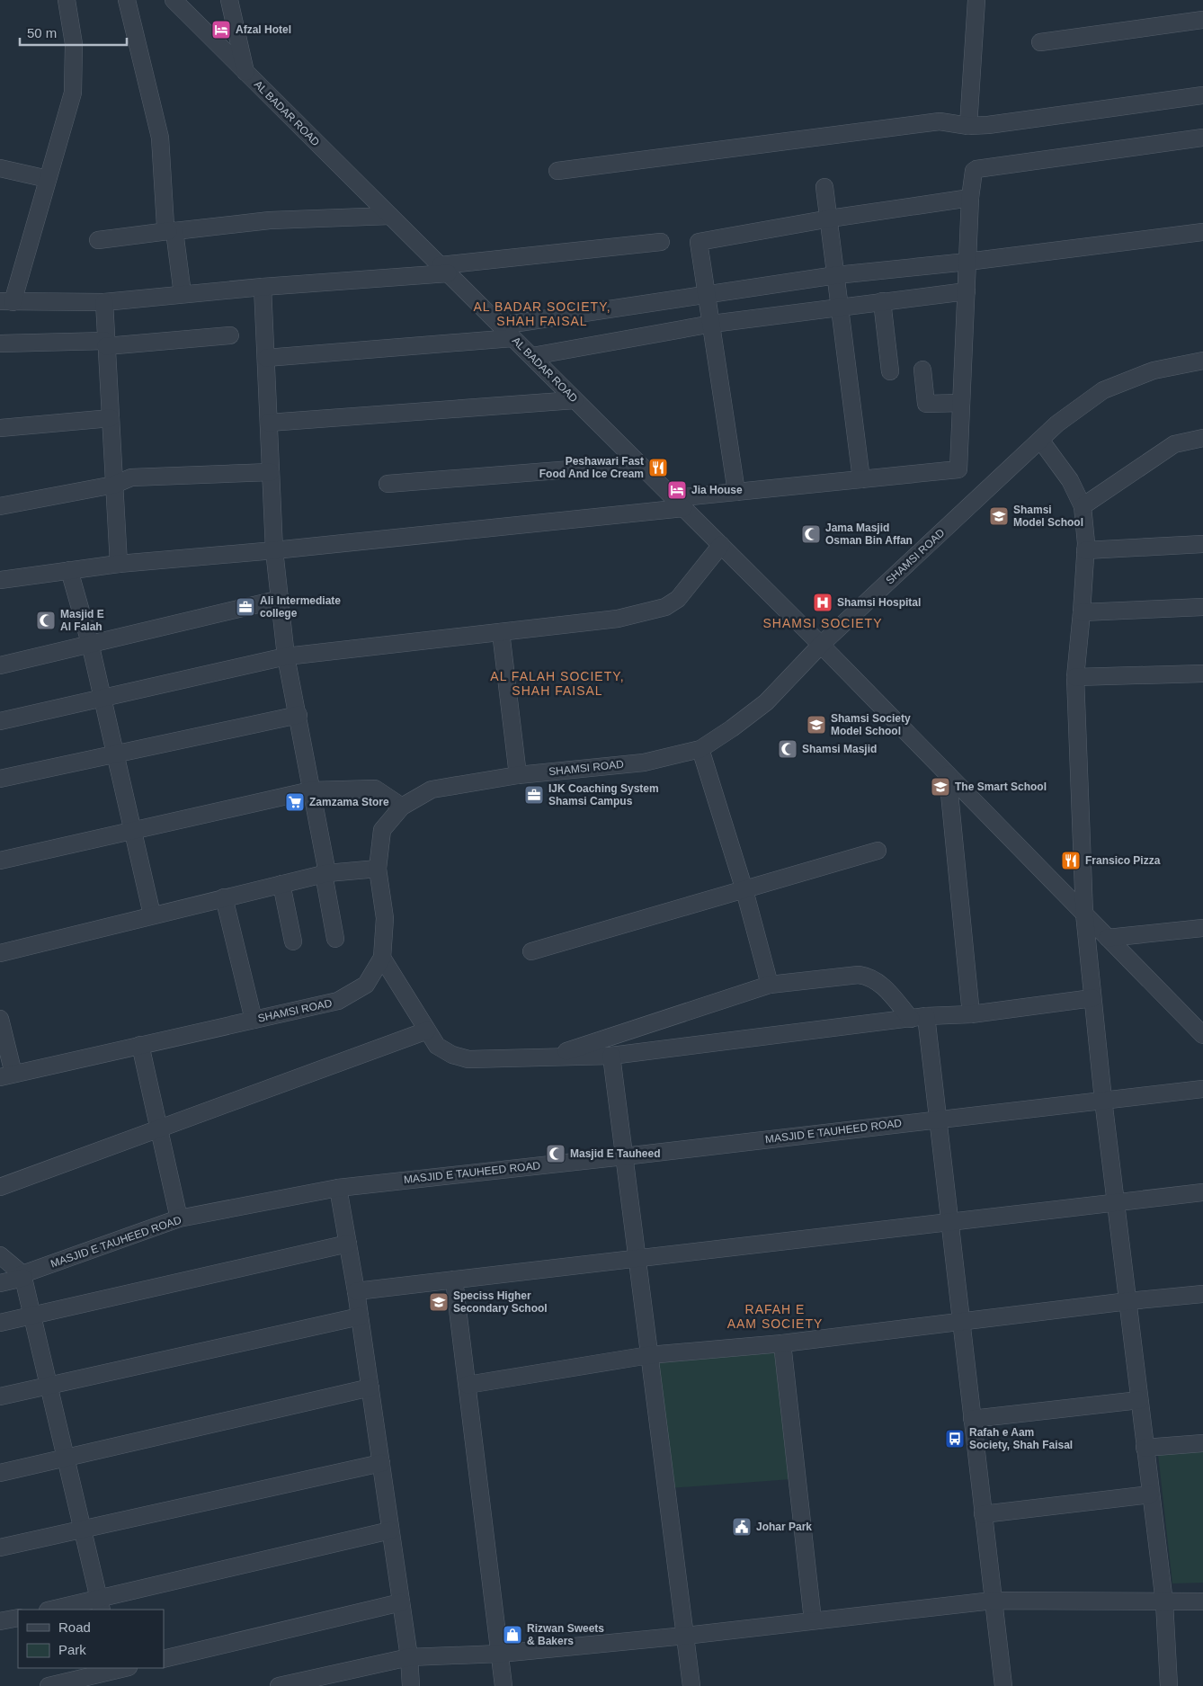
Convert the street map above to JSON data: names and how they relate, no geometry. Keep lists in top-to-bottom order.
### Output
{
  "streets": {
    "street": ["AL BADAR ROAD", "SHAMSI ROAD", "MASJID E TAUHEED ROAD"]
  },
  "crossings": [
    ["AL BADAR ROAD", "SHAMSI ROAD"]
  ],
  "districts": [
    "AL BADAR SOCIETY, SHAH FAISAL",
    "SHAMSI SOCIETY",
    "AL FALAH SOCIETY, SHAH FAISAL",
    "RAFAH E AAM SOCIETY"
  ],
  "places": {
    "hotel": ["Afzal Hotel", "Jia House"],
    "restaurant": ["Peshawari Fast Food And Ice Cream", "Fransico Pizza"],
    "school or university": [
      "Shamsi Model School",
      "Shamsi Society Model School",
      "The Smart School",
      "Speciss Higher Secondary School"
    ],
    "mosque": [
      "Jama Masjid Osman Bin Affan",
      "Masjid E Al Falah",
      "Shamsi Masjid",
      "Masjid E Tauheed"
    ],
    "hospital": ["Shamsi Hospital"],
    "office": ["Ali Intermediate college", "IJK Coaching System Shamsi Campus"],
    "supermarket": ["Zamzama Store"],
    "bus stop": ["Rafah e Aam Society, Shah Faisal"],
    "public building": ["Johar Park"],
    "shop": ["Rizwan Sweets & Bakers"]
  },
  "legend": ["Road", "Park"],
  "scale_bar": "50 m"
}
